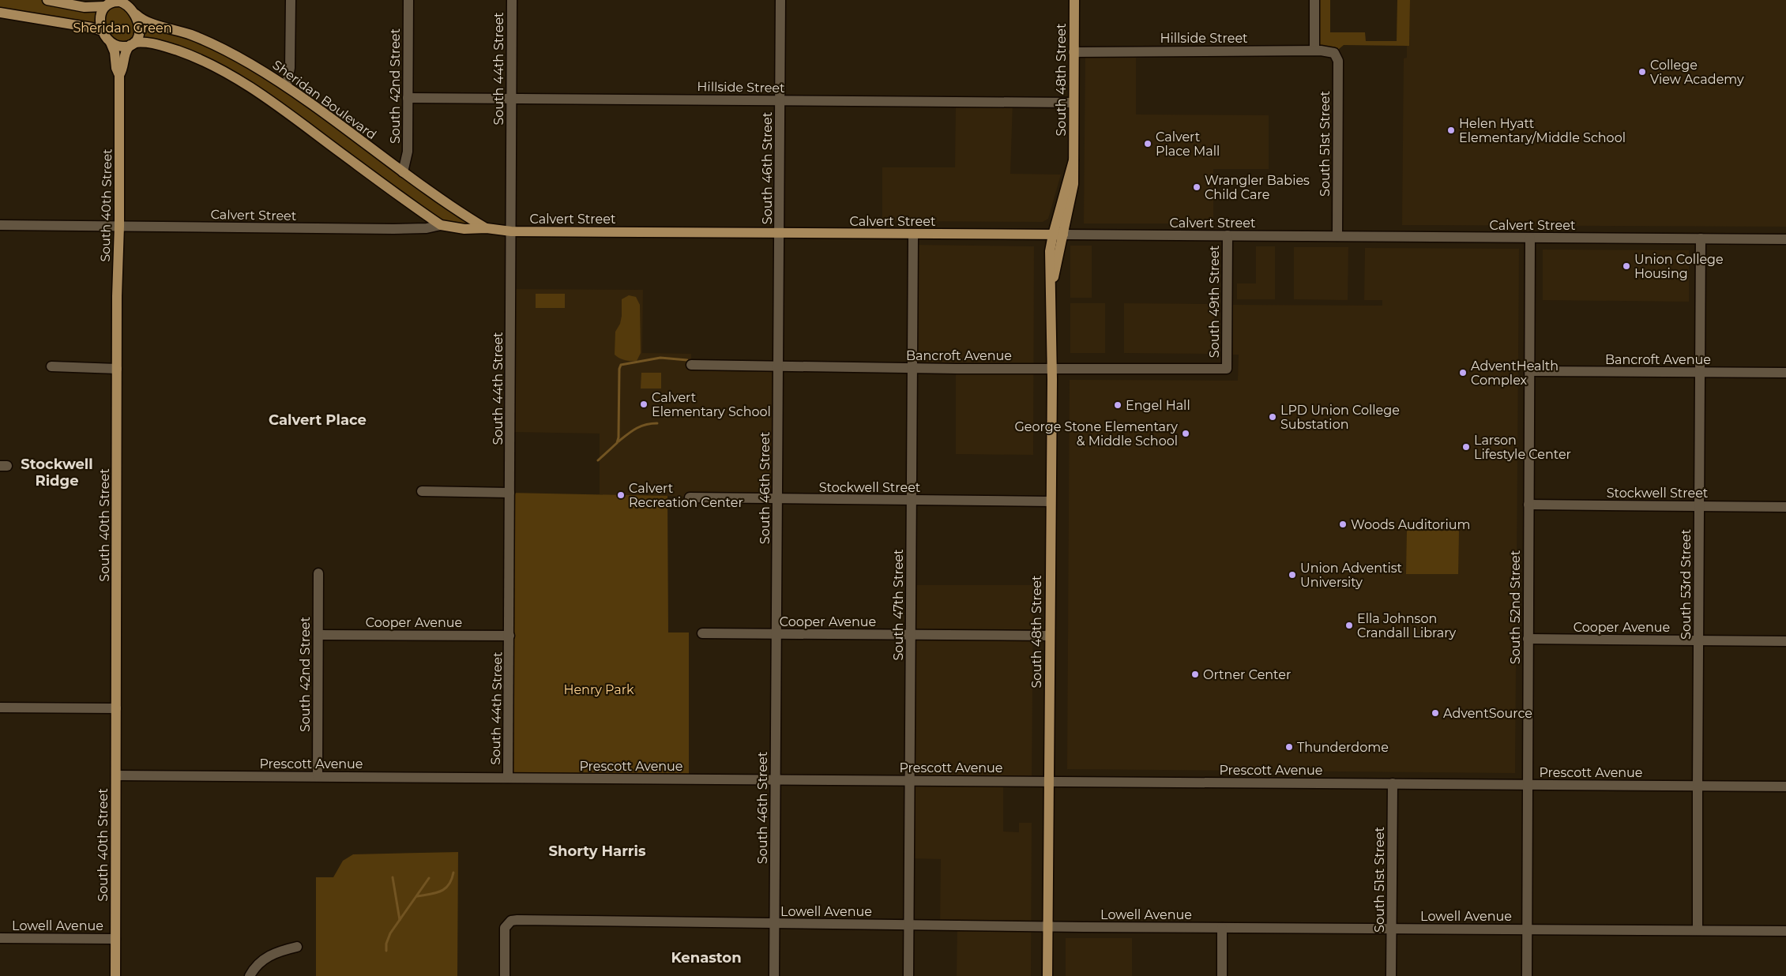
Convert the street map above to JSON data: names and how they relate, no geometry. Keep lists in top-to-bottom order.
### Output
{
  "streets": {
    "main road": [
      "South 48th Street",
      "Sheridan Boulevard",
      "South 40th Street",
      "Calvert Street"
    ],
    "street": [
      "Hillside Street",
      "South 44th Street",
      "South 42nd Street",
      "South 51st Street",
      "South 46th Street",
      "South 49th Street",
      "Bancroft Avenue",
      "Stockwell Street",
      "South 53rd Street",
      "South 47th Street",
      "South 52nd Street",
      "Cooper Avenue",
      "Prescott Avenue",
      "Lowell Avenue"
    ]
  },
  "crossings": [
    ["Hillside Street", "South 44th Street"],
    ["Hillside Street", "South 48th Street"],
    ["Hillside Street", "South 42nd Street"],
    ["Hillside Street", "South 51st Street"],
    ["Hillside Street", "South 46th Street"],
    ["South 44th Street", "Calvert Street"],
    ["South 44th Street", "Cooper Avenue"],
    ["South 44th Street", "Prescott Avenue"],
    ["South 48th Street", "Calvert Street"],
    ["South 48th Street", "Bancroft Avenue"],
    ["South 48th Street", "Stockwell Street"],
    ["South 48th Street", "Cooper Avenue"],
    ["South 48th Street", "Prescott Avenue"],
    ["South 48th Street", "Lowell Avenue"],
    ["South 42nd Street", "Sheridan Boulevard"],
    ["South 42nd Street", "Cooper Avenue"],
    ["South 42nd Street", "Prescott Avenue"],
    ["Sheridan Boulevard", "South 40th Street"],
    ["Sheridan Boulevard", "Calvert Street"],
    ["South 51st Street", "Calvert Street"],
    ["South 51st Street", "Prescott Avenue"],
    ["South 51st Street", "Lowell Avenue"],
    ["South 46th Street", "Calvert Street"],
    ["South 46th Street", "Bancroft Avenue"],
    ["South 46th Street", "Stockwell Street"],
    ["South 46th Street", "Cooper Avenue"],
    ["South 46th Street", "Prescott Avenue"],
    ["South 46th Street", "Lowell Avenue"],
    ["South 40th Street", "Calvert Street"],
    ["South 40th Street", "Prescott Avenue"],
    ["South 40th Street", "Lowell Avenue"],
    ["Calvert Street", "South 49th Street"],
    ["Calvert Street", "South 53rd Street"],
    ["Calvert Street", "South 47th Street"],
    ["Calvert Street", "South 52nd Street"],
    ["South 49th Street", "Bancroft Avenue"],
    ["Bancroft Avenue", "South 53rd Street"],
    ["Bancroft Avenue", "South 47th Street"],
    ["Bancroft Avenue", "South 52nd Street"],
    ["Stockwell Street", "South 53rd Street"],
    ["Stockwell Street", "South 47th Street"],
    ["Stockwell Street", "South 52nd Street"],
    ["South 53rd Street", "Cooper Avenue"],
    ["South 53rd Street", "Prescott Avenue"],
    ["South 53rd Street", "Lowell Avenue"],
    ["South 47th Street", "Cooper Avenue"],
    ["South 47th Street", "Prescott Avenue"],
    ["South 47th Street", "Lowell Avenue"],
    ["South 52nd Street", "Cooper Avenue"],
    ["South 52nd Street", "Prescott Avenue"],
    ["South 52nd Street", "Lowell Avenue"]
  ],
  "districts": [
    "Calvert Place",
    "Stockwell Ridge",
    "Shorty Harris",
    "Kenaston"
  ],
  "parks": ["Sheridan Green", "Henry Park"],
  "places": [
    "College View Academy",
    "Helen Hyatt Elementary/Middle School",
    "Calvert Place Mall",
    "Wrangler Babies Child Care",
    "Union College Housing",
    "AdventHealth Complex",
    "Calvert Elementary School",
    "Engel Hall",
    "LPD Union College Substation",
    "George Stone Elementary & Middle School",
    "Larson Lifestyle Center",
    "Calvert Recreation Center",
    "Woods Auditorium",
    "Union Adventist University",
    "Ella Johnson Crandall Library",
    "Ortner Center",
    "AdventSource",
    "Thunderdome"
  ]
}
